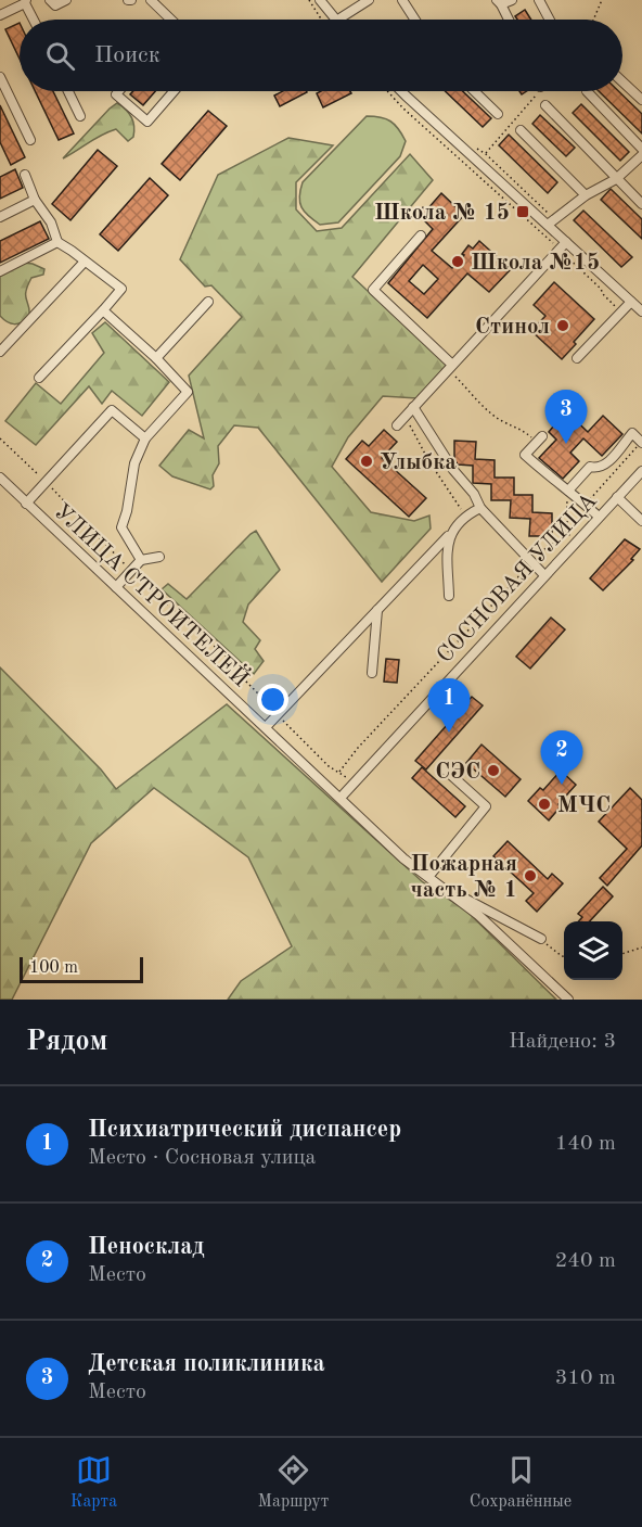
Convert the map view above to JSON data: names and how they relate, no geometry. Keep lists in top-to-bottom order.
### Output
{
  "streets": {
    "street": ["СОСНОВАЯ УЛИЦА", "УЛИЦА СТРОИТЕЛЕЙ"]
  },
  "crossings": [
    ["СОСНОВАЯ УЛИЦА", "УЛИЦА СТРОИТЕЛЕЙ"]
  ],
  "places": {
    "transit": ["Школа № 15"],
    "other": [
      "Школа №15",
      "Стинол",
      "Улыбка",
      "СЭС",
      "МЧС",
      "Пожарная часть № 1"
    ]
  },
  "scale_bar": "100 m",
  "page": {
    "search": "Поиск",
    "pins": ["3", "1", "2"],
    "scale": "100 m",
    "heading": ["Рядом", "Найдено: 3"],
    "list": [
      {
        "mark": "1",
        "name": "Психиатрический диспансер",
        "note": "Место · Сосновая улица",
        "value": "140 m"
      },
      {
        "mark": "2",
        "name": "Пеносклад",
        "note": "Место",
        "value": "240 m"
      },
      {
        "mark": "3",
        "name": "Детская поликлиника",
        "note": "Место",
        "value": "310 m"
      }
    ],
    "nav": ["Карта", "Маршрут", "Сохранённые"]
  }
}
